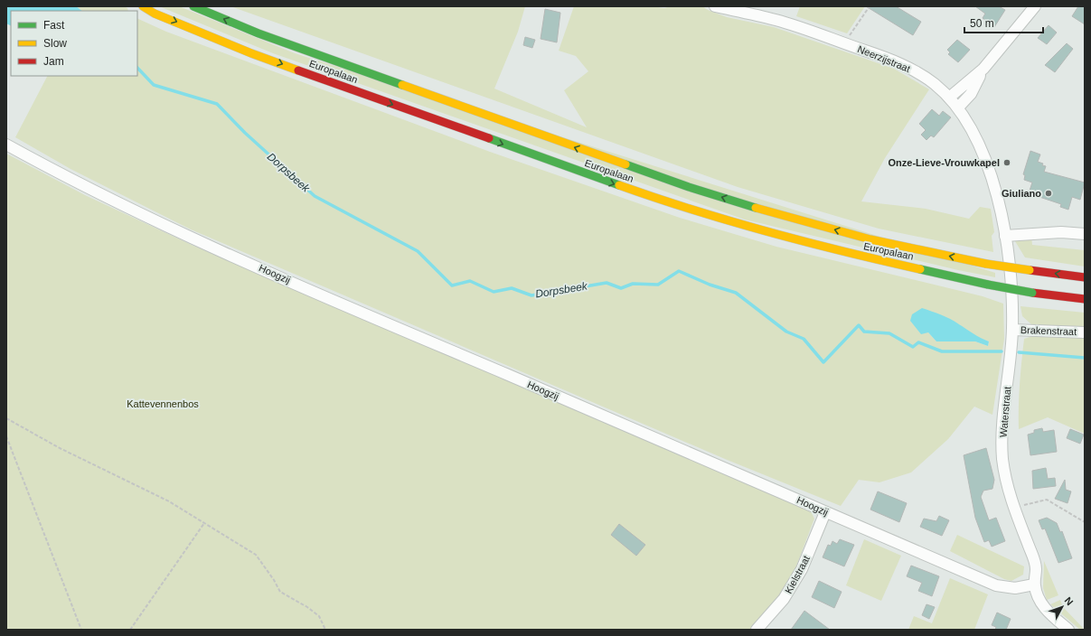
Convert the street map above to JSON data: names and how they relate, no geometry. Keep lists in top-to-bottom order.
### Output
{
  "streets": {
    "highway": ["Europalaan"],
    "street": [
      "Neerzijstraat",
      "Hoogzij",
      "Brakenstraat",
      "Waterstraat",
      "Kielstraat"
    ]
  },
  "crossings": [
    ["Neerzijstraat", "Waterstraat"],
    ["Hoogzij", "Waterstraat"],
    ["Hoogzij", "Kielstraat"],
    ["Brakenstraat", "Waterstraat"]
  ],
  "water": ["Dorpsbeek"],
  "parks": ["Kattevennenbos"],
  "places": ["Onze-Lieve-Vrouwkapel", "Giuliano"],
  "legend": ["Fast", "Slow", "Jam"],
  "scale_bar": "50 m",
  "north": "top right"
}
